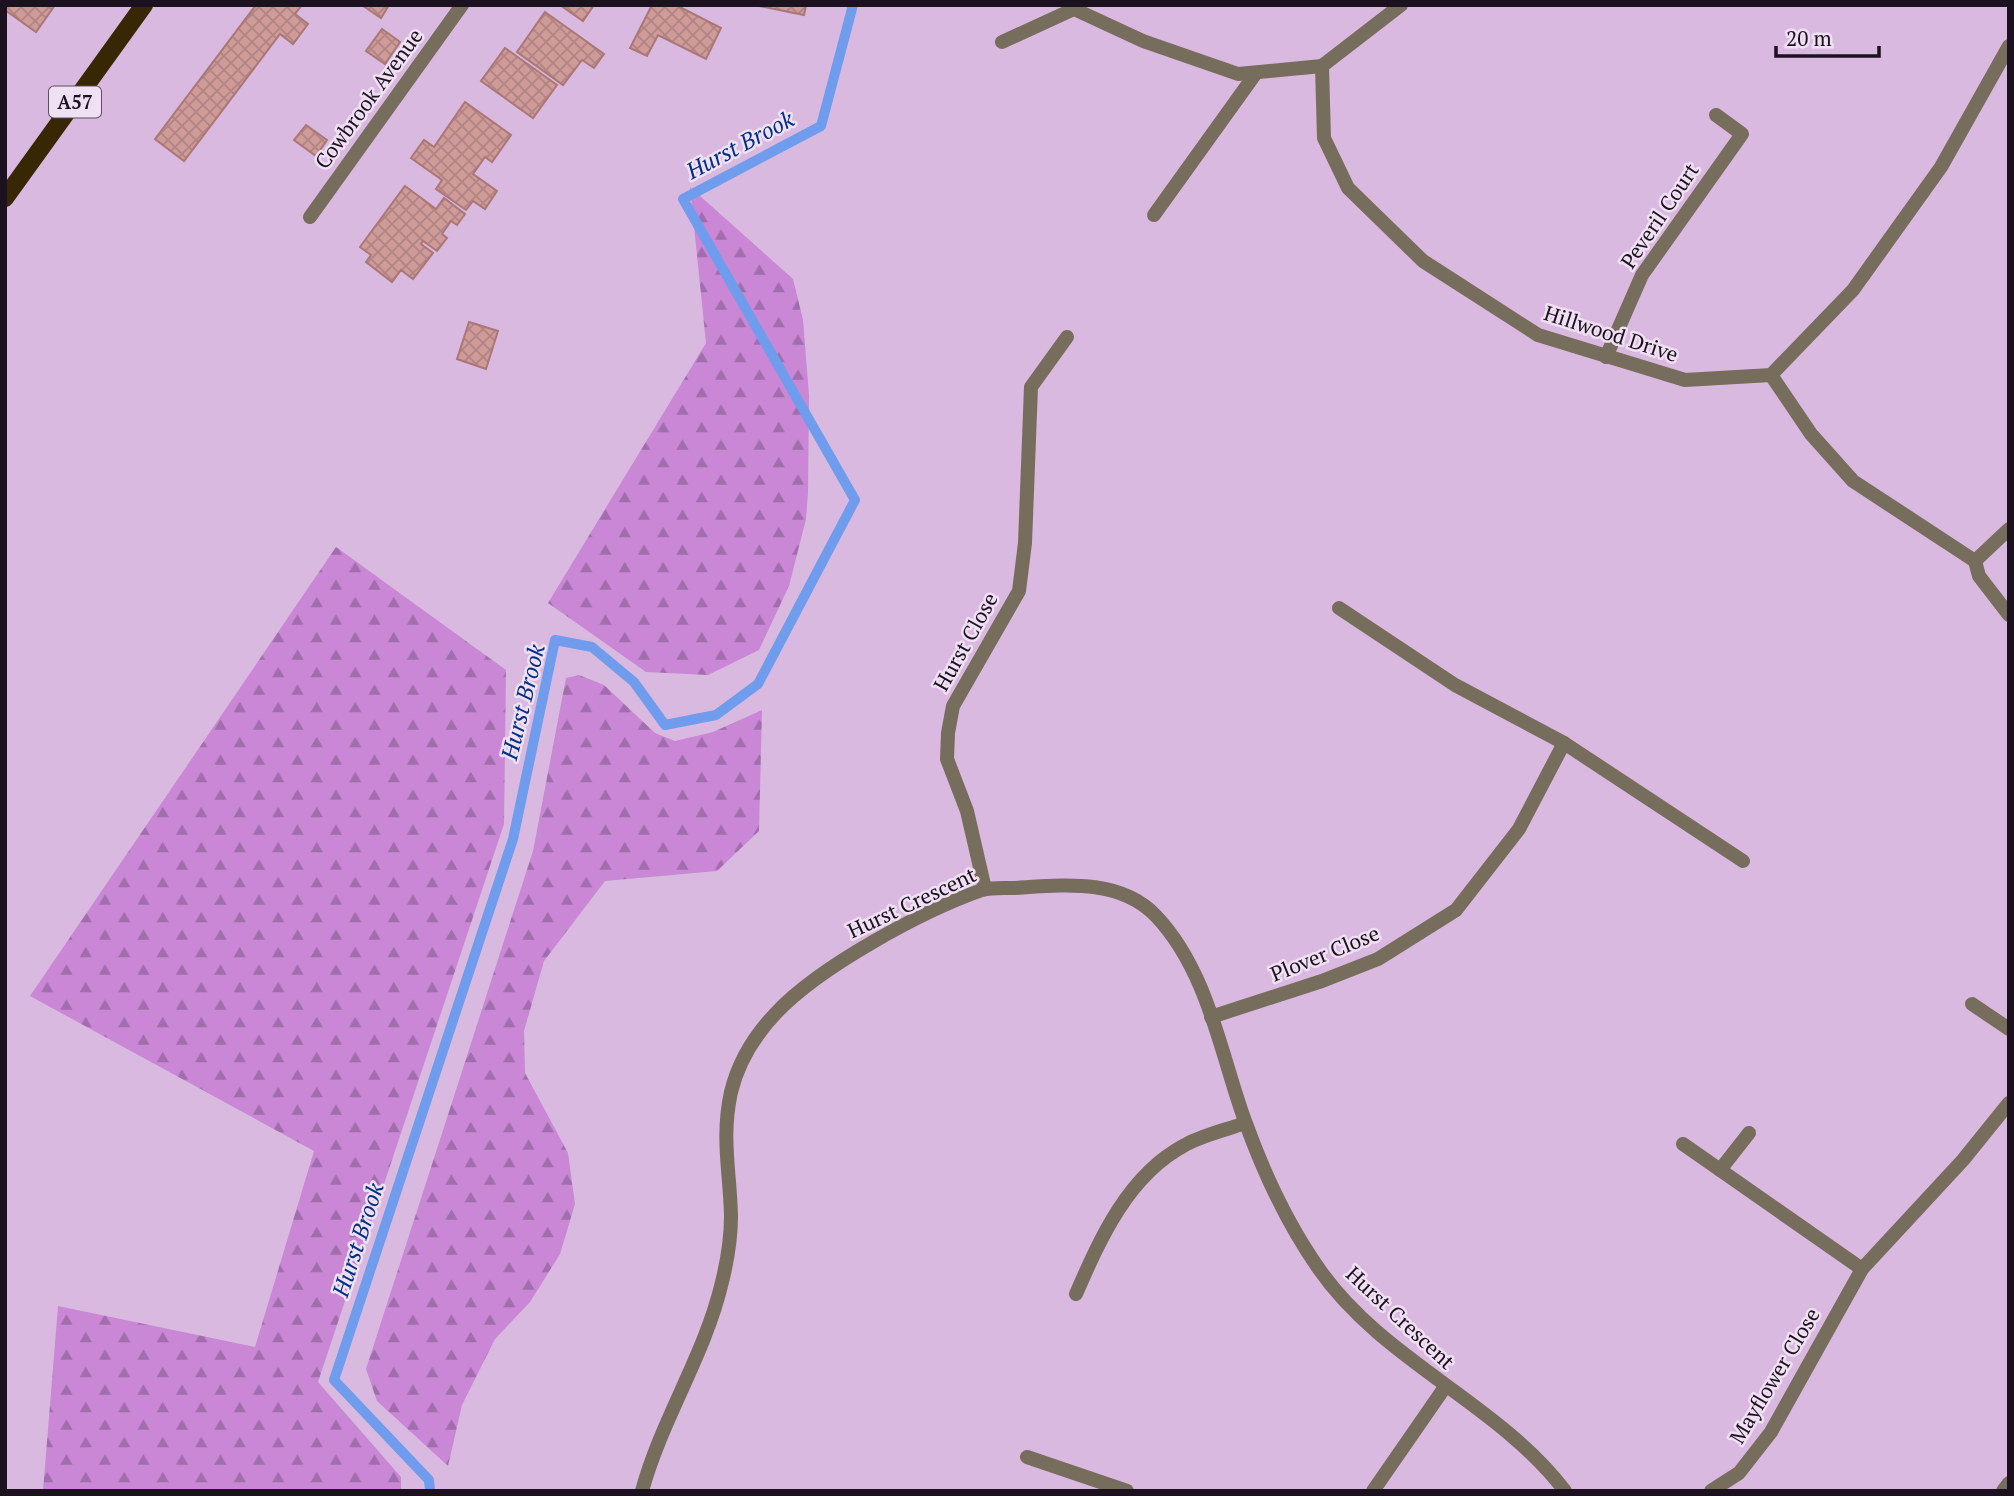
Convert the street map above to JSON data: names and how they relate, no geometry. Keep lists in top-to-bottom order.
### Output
{
  "streets": {
    "main road": ["A57"],
    "street": [
      "Cowbrook Avenue",
      "Peveril Court",
      "Hillwood Drive",
      "Hurst Close",
      "Hurst Crescent",
      "Plover Close",
      "Mayflower Close"
    ]
  },
  "crossings": [
    ["Peveril Court", "Hillwood Drive"],
    ["Hurst Close", "Hurst Crescent"],
    ["Hurst Crescent", "Plover Close"]
  ],
  "water": ["Hurst Brook"],
  "scale_bar": "20 m"
}
